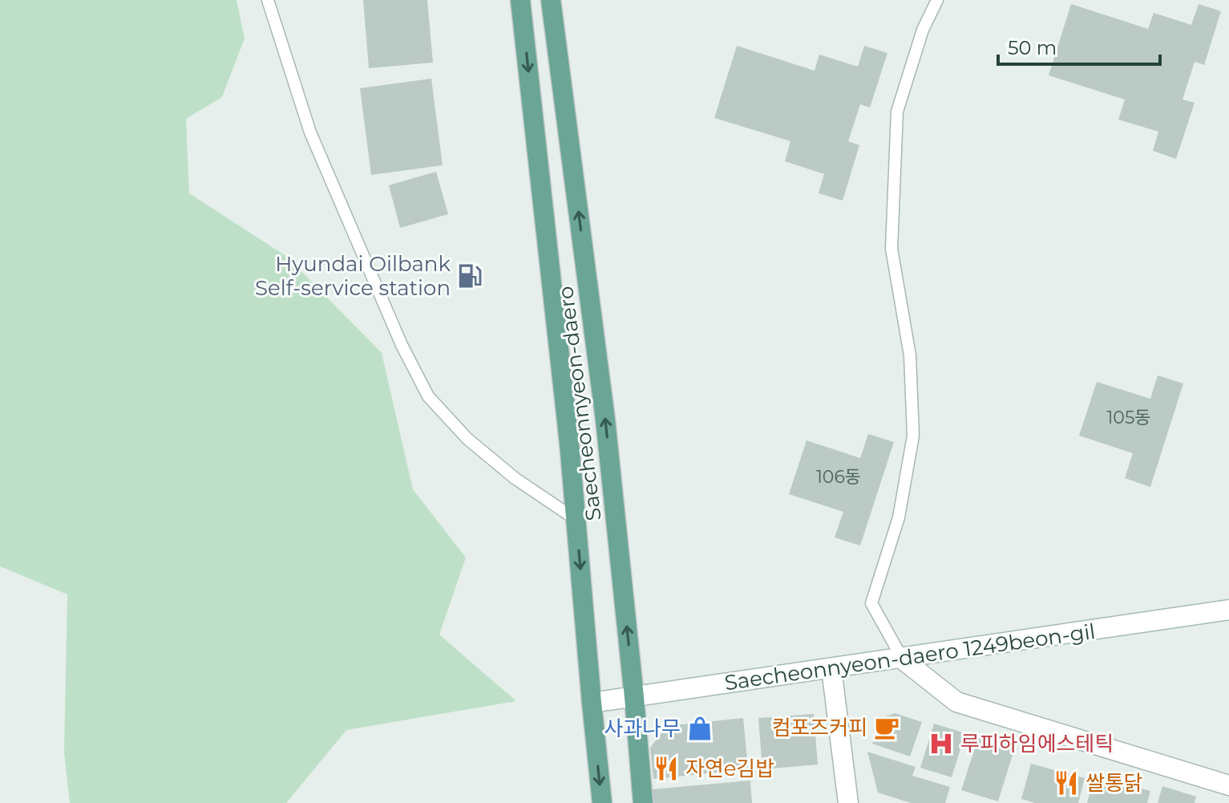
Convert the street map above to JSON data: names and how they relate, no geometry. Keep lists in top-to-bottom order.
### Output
{
  "streets": {
    "main road": ["Saecheonnyeon-daero"],
    "street": ["Saecheonnyeon-daero 1249beon-gil"]
  },
  "crossings": [
    ["Saecheonnyeon-daero", "Saecheonnyeon-daero 1249beon-gil"]
  ],
  "places": {
    "fuel station": ["Hyundai Oilbank Self-service station"],
    "cafe": ["컴포즈커피"],
    "shop": ["사과나무"],
    "hospital": ["루피하임에스테틱"],
    "restaurant": ["자연e김밥", "쌀통닭"]
  },
  "house_numbers": ["105동", "106동"],
  "scale_bar": "50 m"
}
